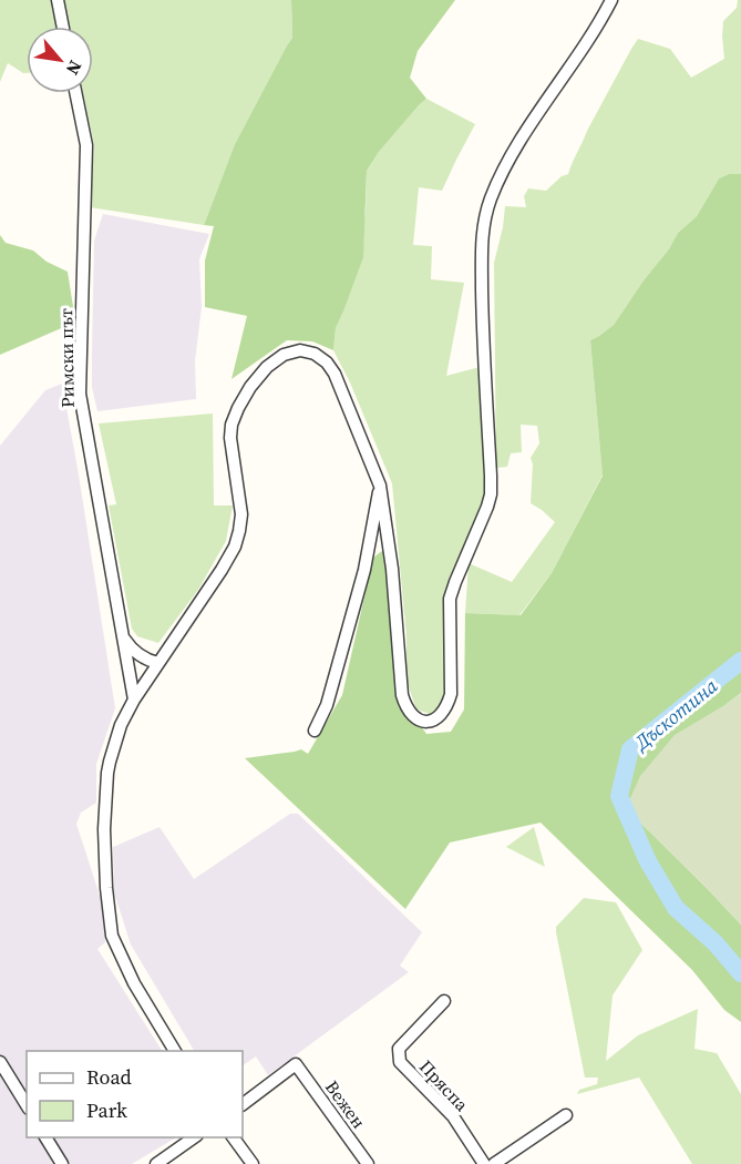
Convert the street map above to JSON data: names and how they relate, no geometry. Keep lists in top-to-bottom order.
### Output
{
  "streets": {
    "street": ["Римски път", "Пряспа", "Вежен"]
  },
  "water": ["Дъскотина"],
  "legend": ["Road", "Park"],
  "north": "bottom right"
}
